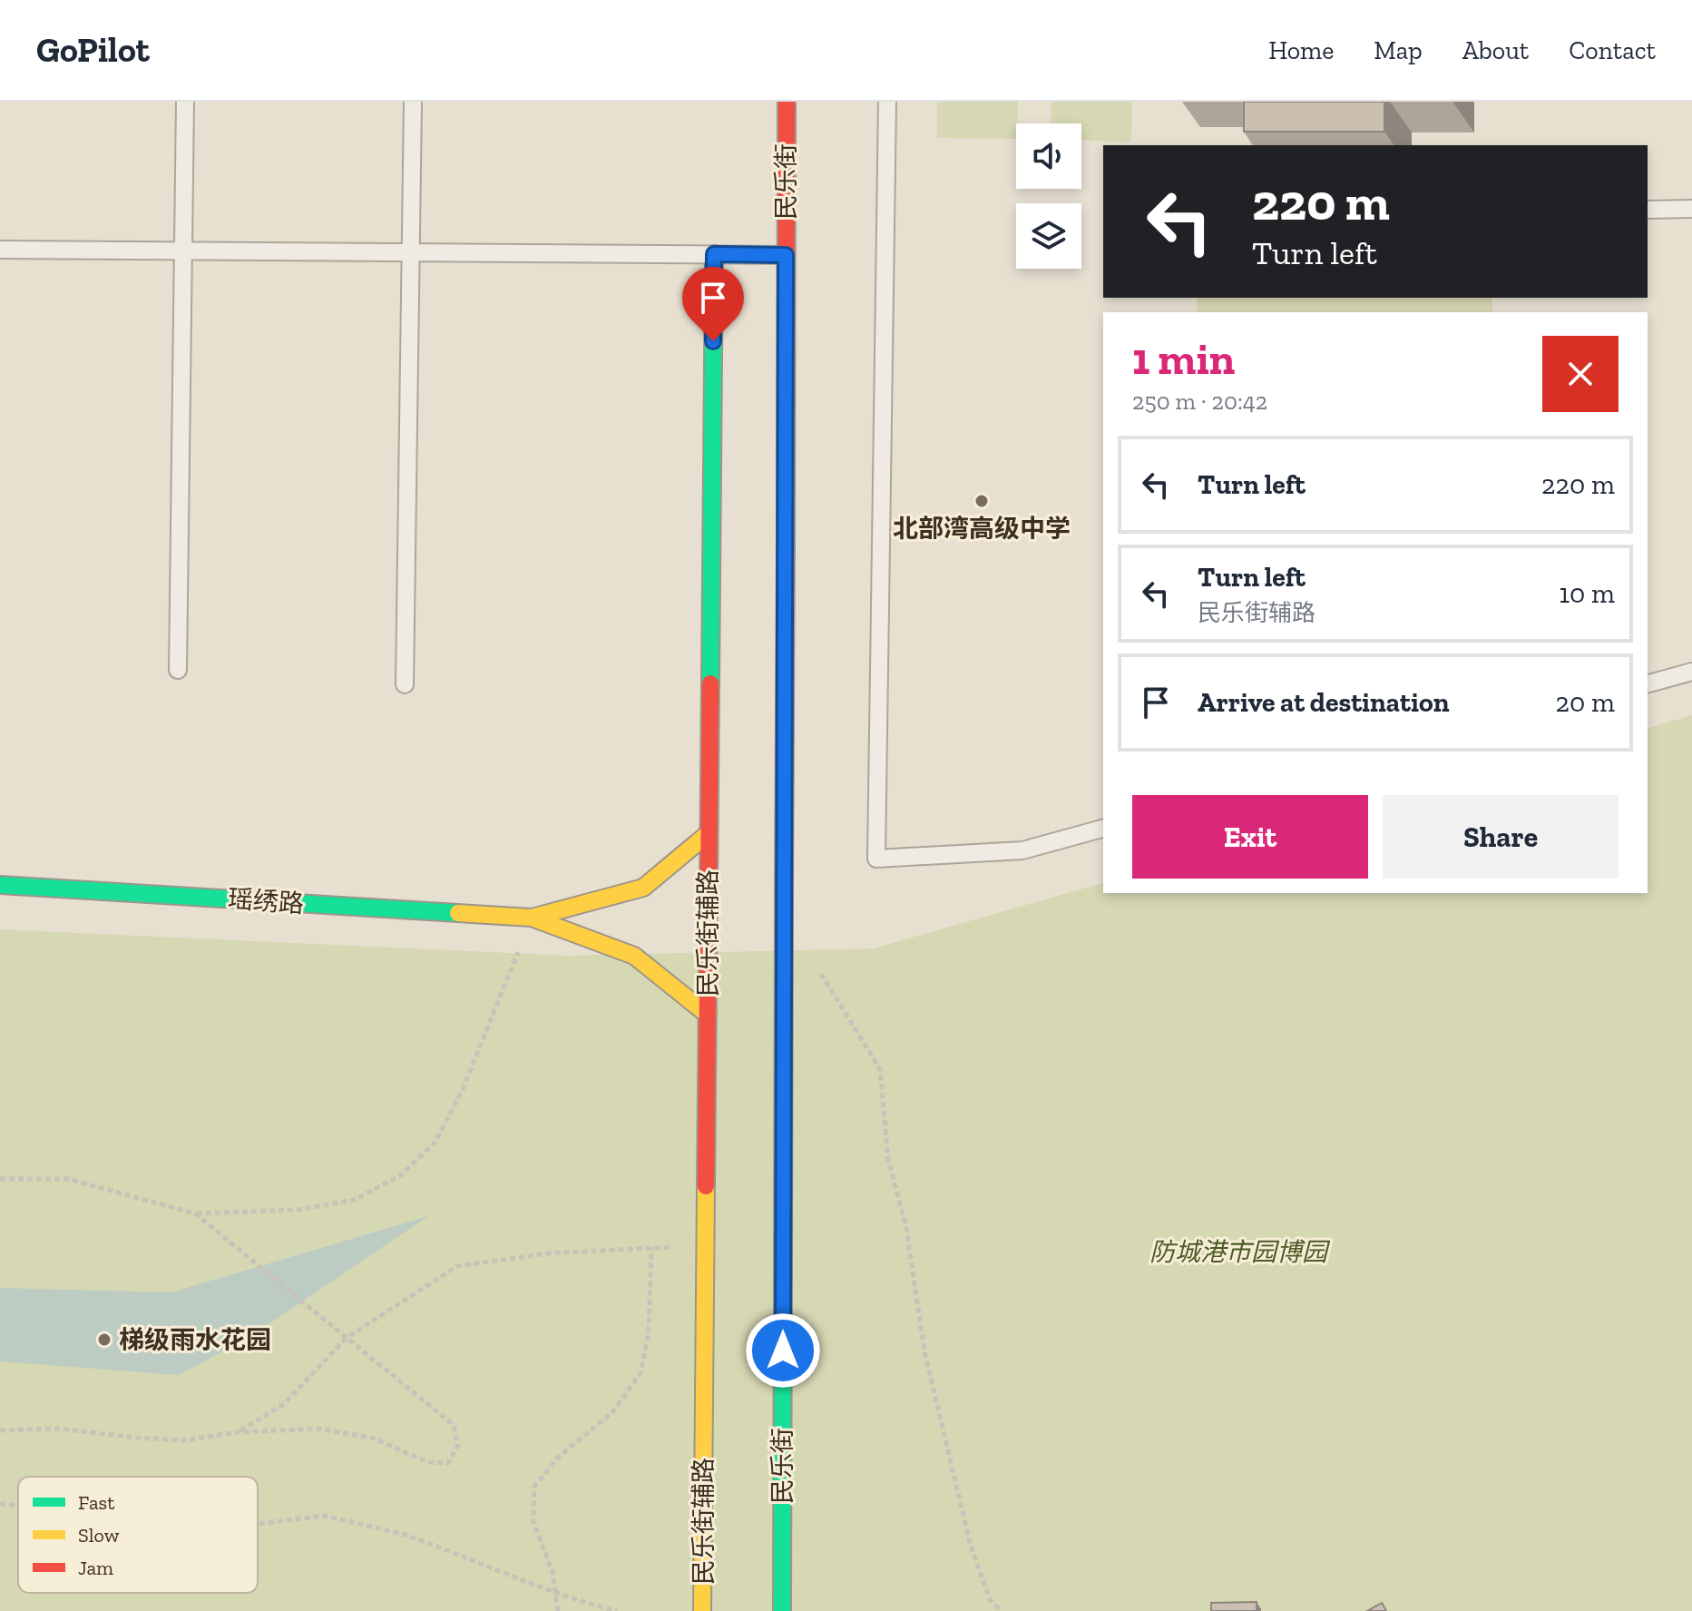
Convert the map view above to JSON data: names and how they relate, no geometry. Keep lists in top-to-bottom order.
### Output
{
  "streets": {
    "street": ["民乐街", "瑶绣路", "民乐街辅路"]
  },
  "crossings": [
    ["瑶绣路", "民乐街辅路"]
  ],
  "parks": ["防城港市园博园"],
  "places": ["北部湾高级中学", "梯级雨水花园"],
  "legend": ["Fast", "Slow", "Jam"],
  "page": {
    "header": "GoPilot",
    "nav": [
      "Home",
      "Map",
      "About",
      "Contact"
    ],
    "turn": ["220 m", "Turn left"],
    "heading": ["1 min", "250 m · 20:42"],
    "list": [
      {
        "name": "Turn left",
        "value": "220 m"
      },
      {
        "name": "Turn left",
        "note": "民乐街辅路",
        "value": "10 m"
      },
      {
        "name": "Arrive at destination",
        "value": "20 m"
      }
    ],
    "buttons": ["Exit", "Share"]
  }
}
